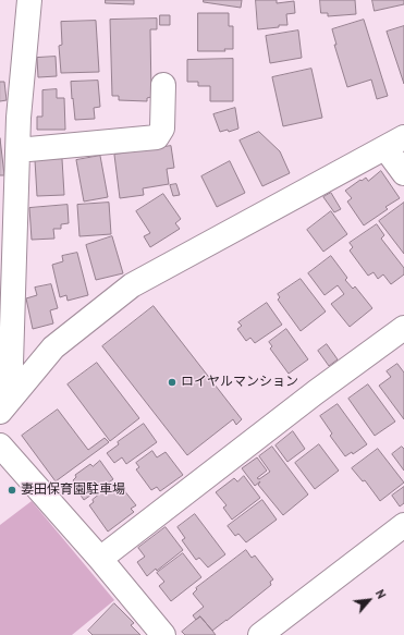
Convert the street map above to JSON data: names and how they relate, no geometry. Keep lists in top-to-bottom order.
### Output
{
  "places": ["ロイヤルマンション", "妻田保育園駐車場"],
  "north": "top right"
}
